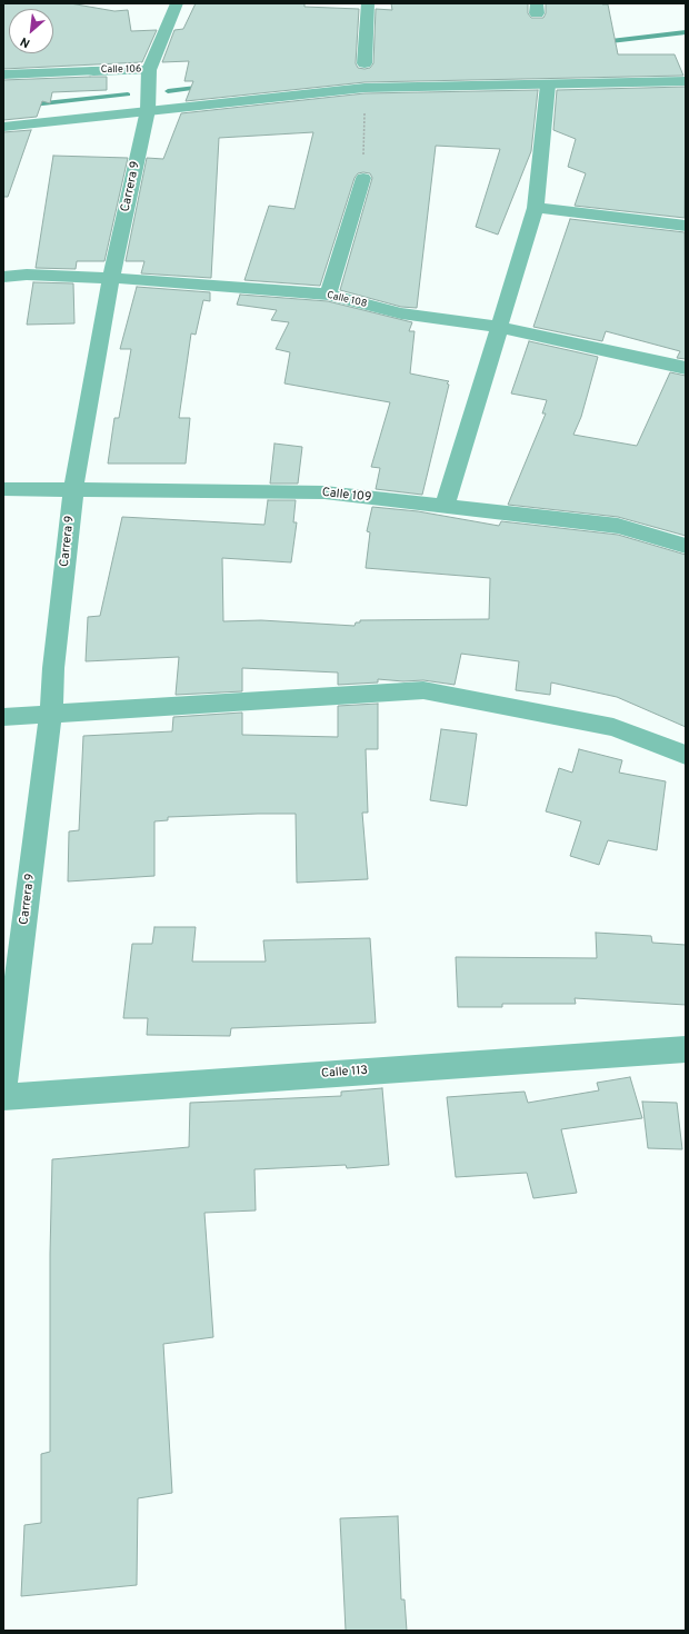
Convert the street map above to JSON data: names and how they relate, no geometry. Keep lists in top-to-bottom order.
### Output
{
  "streets": {
    "street": [
      "Calle 106",
      "Carrera 9",
      "Calle 108",
      "Calle 109",
      "Calle 113"
    ]
  },
  "crossings": [
    ["Calle 106", "Carrera 9"],
    ["Carrera 9", "Calle 108"],
    ["Carrera 9", "Calle 109"]
  ],
  "north": "bottom left"
}
